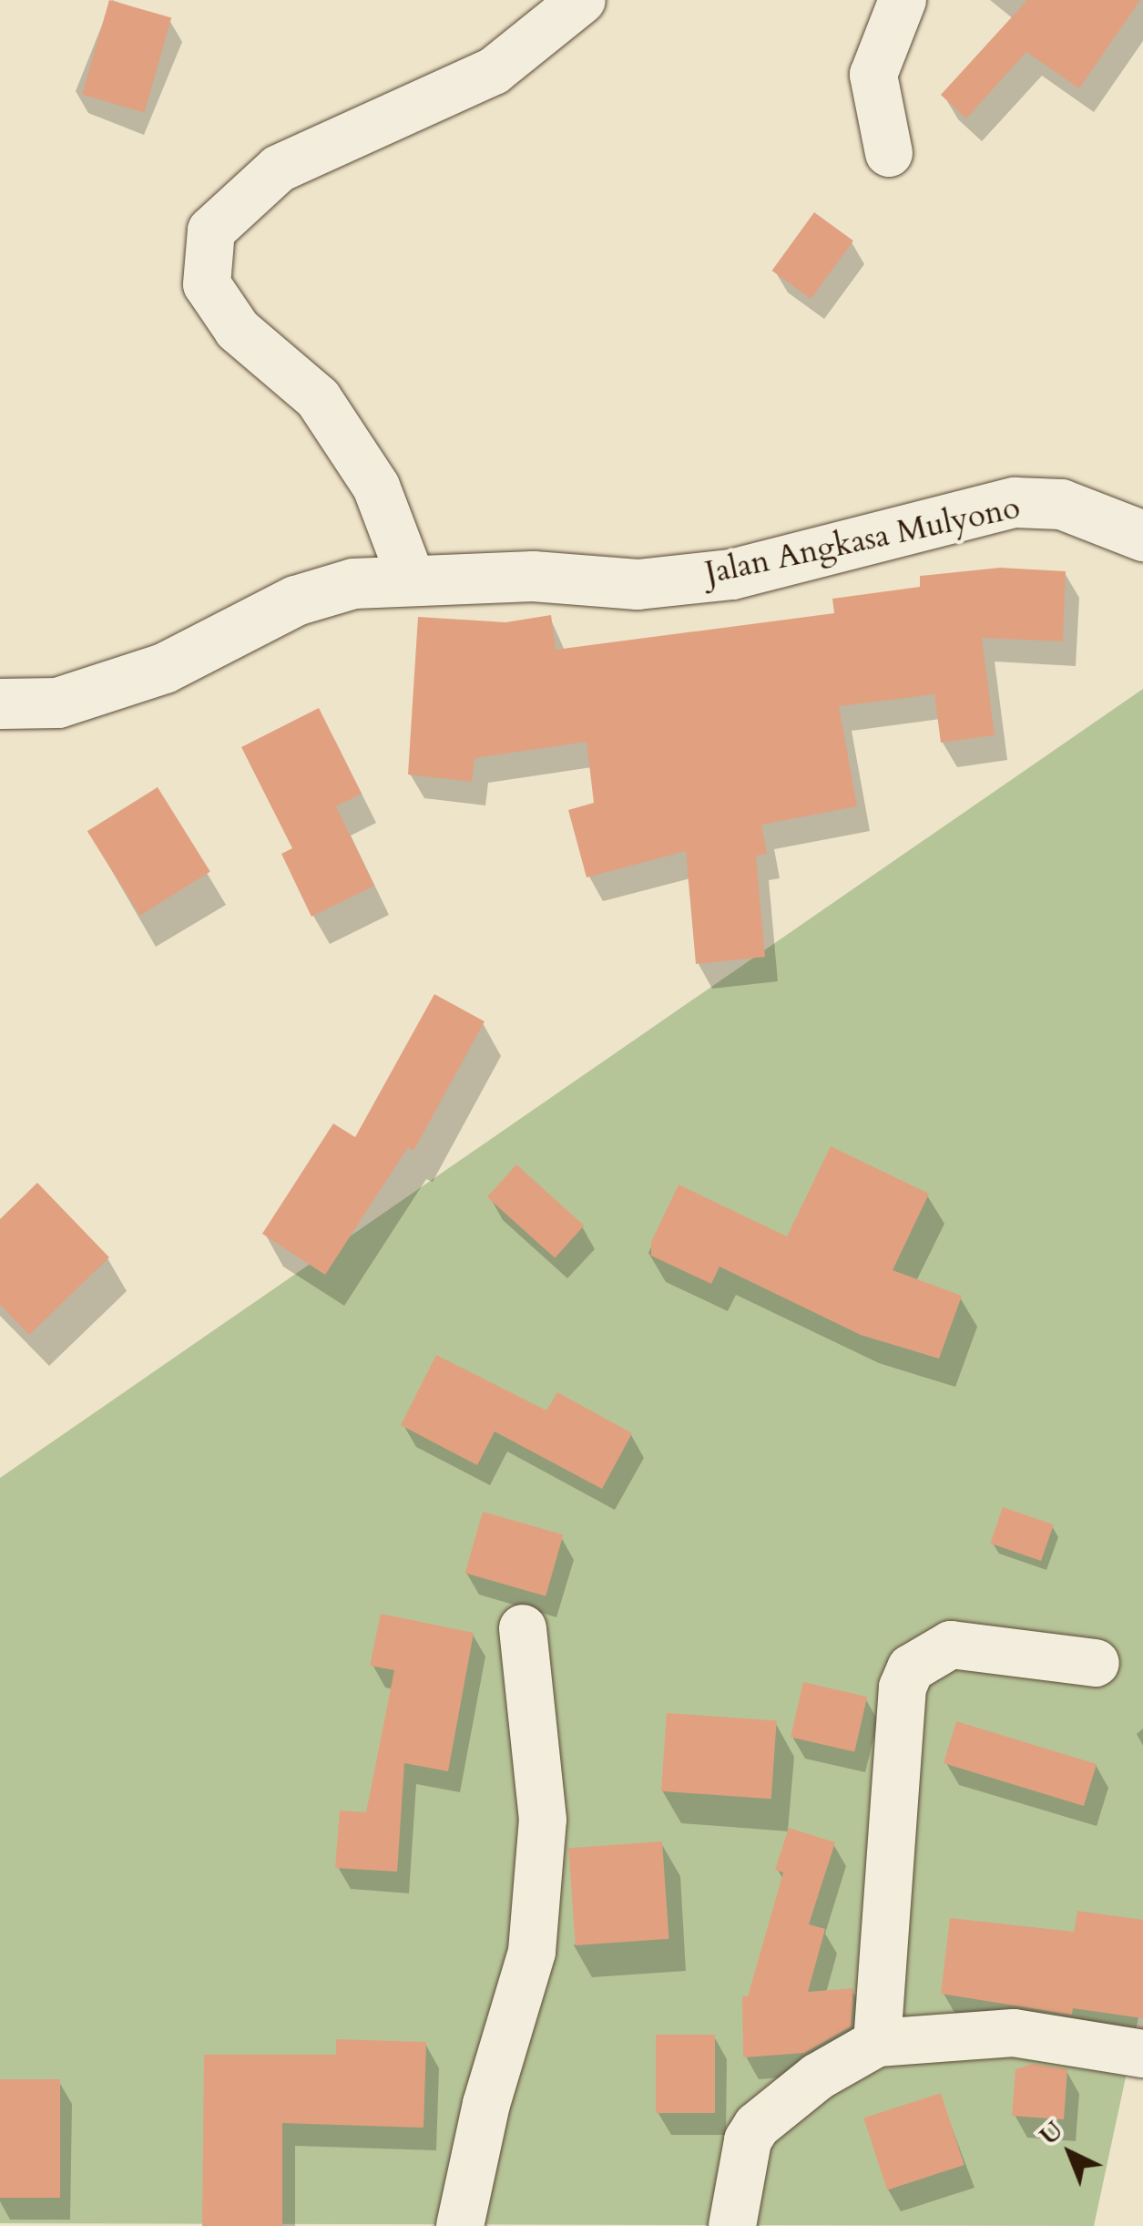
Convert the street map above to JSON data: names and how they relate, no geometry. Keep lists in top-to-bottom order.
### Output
{
  "streets": {
    "main road": ["Jalan Angkasa Mulyono"]
  },
  "north": "top left"
}
